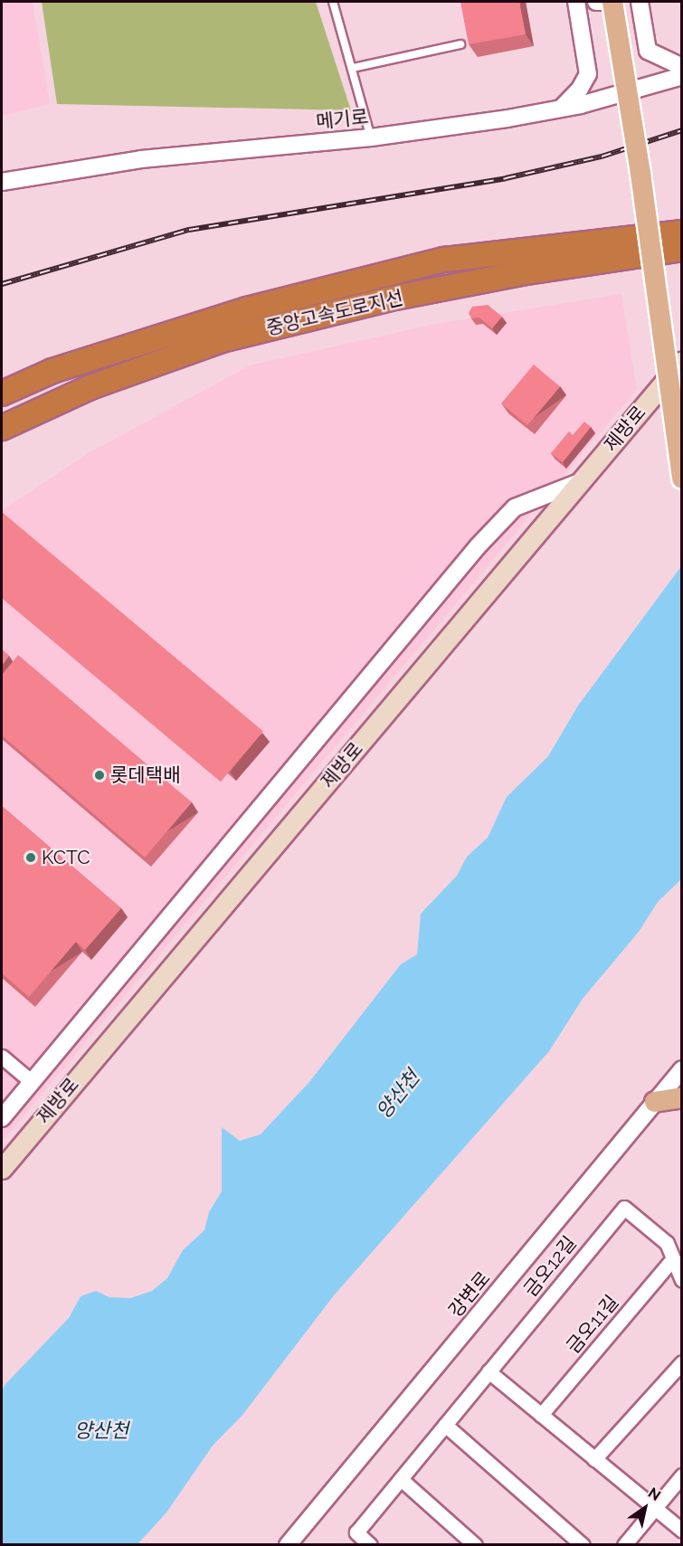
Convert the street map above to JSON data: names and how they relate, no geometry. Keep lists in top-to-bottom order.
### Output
{
  "streets": {
    "highway": ["중앙고속도로지선"],
    "main road": ["제방로"],
    "street": [
      "메기로",
      "금오12길",
      "강변로",
      "금오11길"
    ]
  },
  "crossings": [
    ["금오12길", "금오11길"]
  ],
  "water": ["양산천"],
  "places": ["롯데택배", "KCTC"],
  "north": "top right"
}
